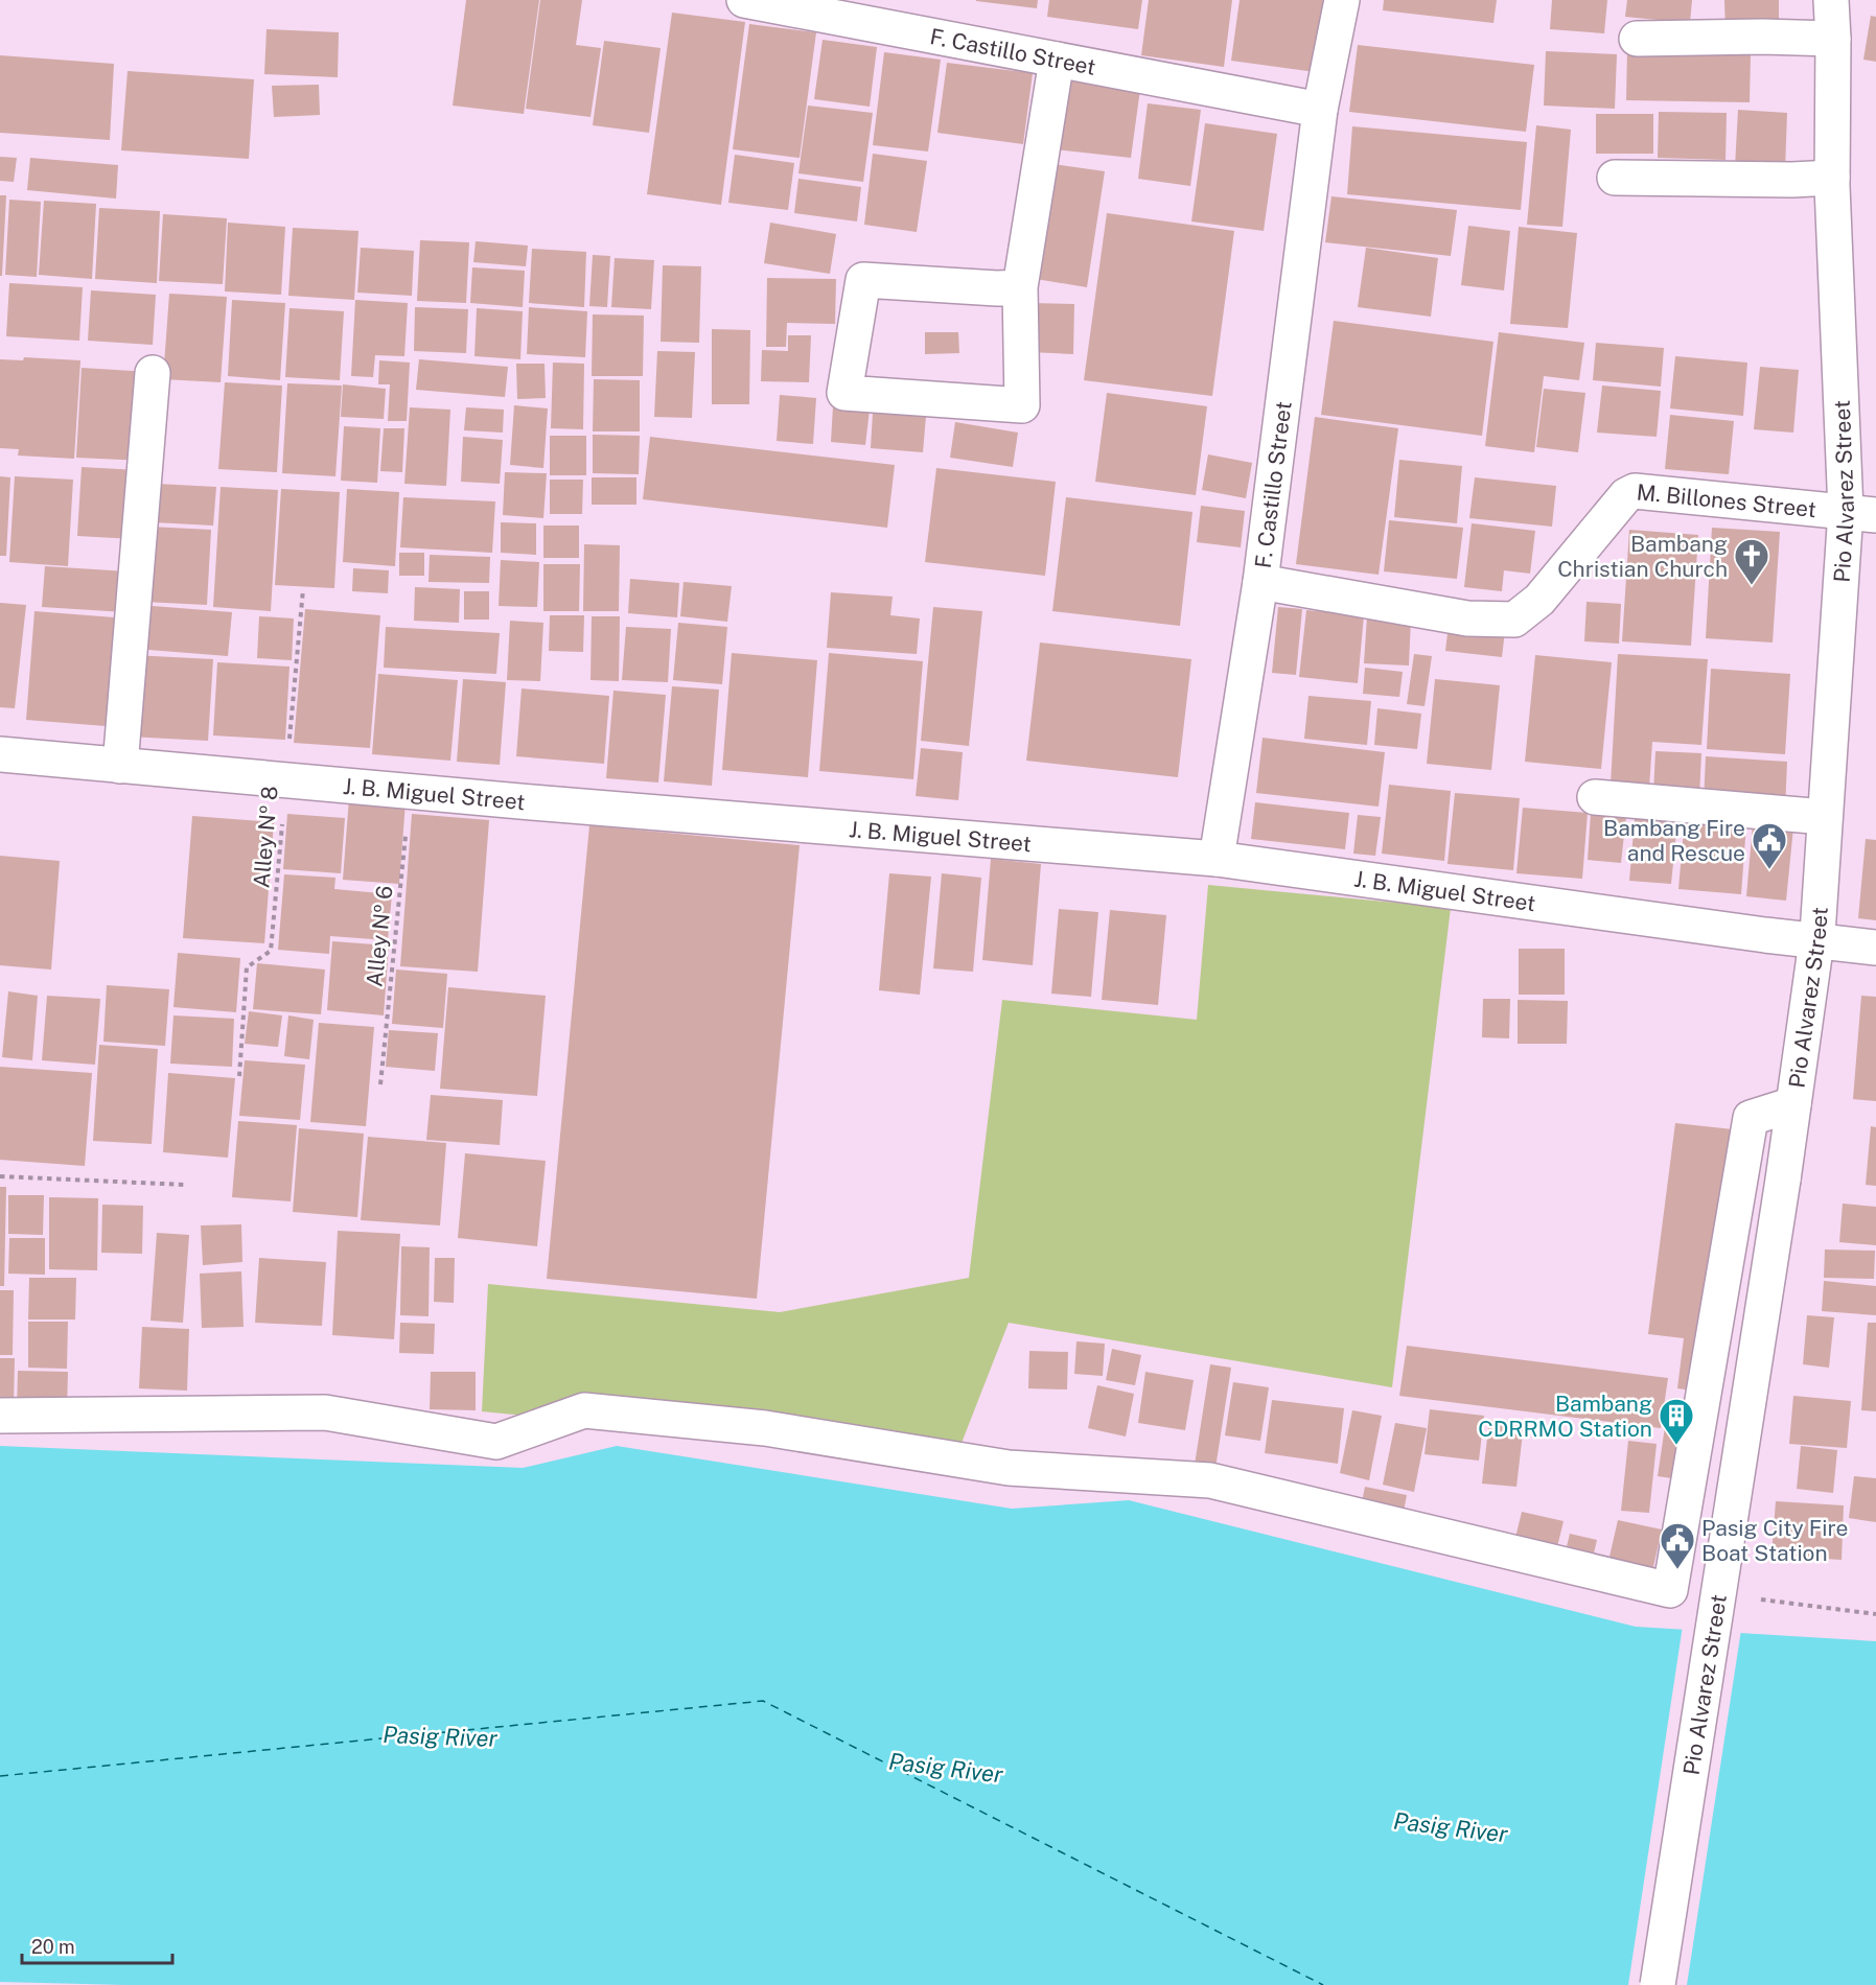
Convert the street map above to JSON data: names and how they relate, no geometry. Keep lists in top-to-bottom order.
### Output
{
  "streets": {
    "street": [
      "F. Castillo Street",
      "Pio Alvarez Street",
      "M. Billones Street",
      "J. B. Miguel Street"
    ],
    "path": ["Alley № 8", "Alley № 6"]
  },
  "crossings": [
    ["F. Castillo Street", "M. Billones Street"],
    ["F. Castillo Street", "J. B. Miguel Street"],
    ["Pio Alvarez Street", "M. Billones Street"],
    ["Pio Alvarez Street", "J. B. Miguel Street"],
    ["J. B. Miguel Street", "Alley № 8"],
    ["J. B. Miguel Street", "Alley № 6"]
  ],
  "water": ["Pasig River"],
  "places": {
    "church": ["Bambang Christian Church"],
    "public building": ["Bambang Fire and Rescue", "Pasig City Fire Boat Station"],
    "building": ["Bambang CDRRMO Station"]
  },
  "scale_bar": "20 m"
}
